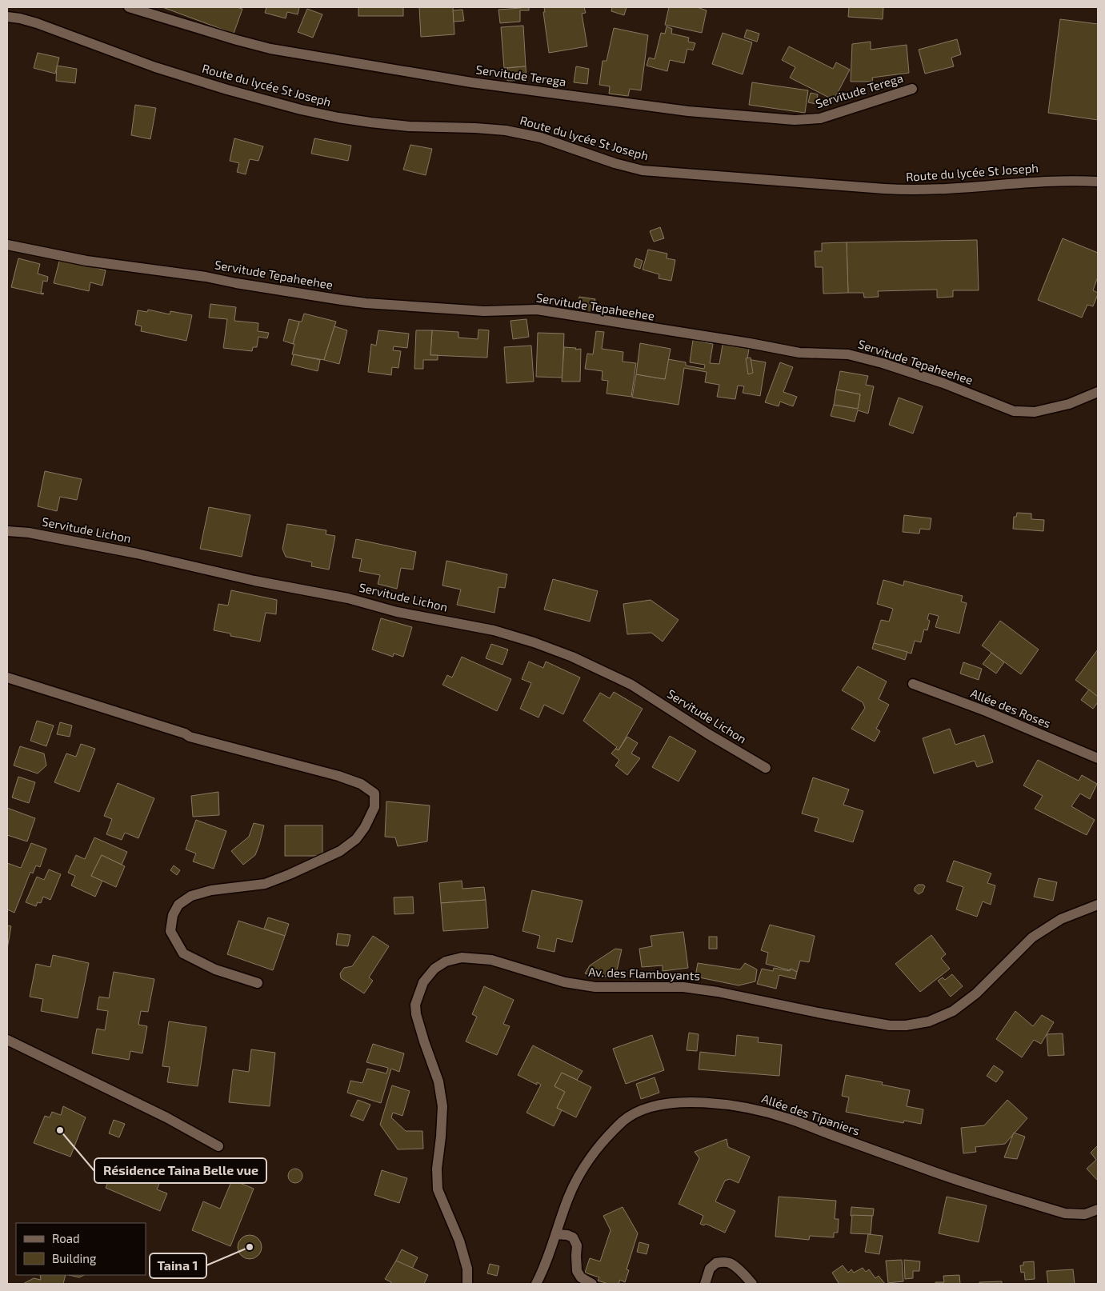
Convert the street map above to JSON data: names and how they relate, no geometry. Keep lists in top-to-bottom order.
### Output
{
  "streets": {
    "street": [
      "Servitude Terega",
      "Route du lycée St Joseph",
      "Servitude Tepaheehee",
      "Servitude Lichon",
      "Allée des Roses",
      "Av. des Flamboyants",
      "Allée des Tipaniers"
    ]
  },
  "places": ["Résidence Taina Belle vue", "Taina 1"],
  "legend": ["Road", "Building"]
}
